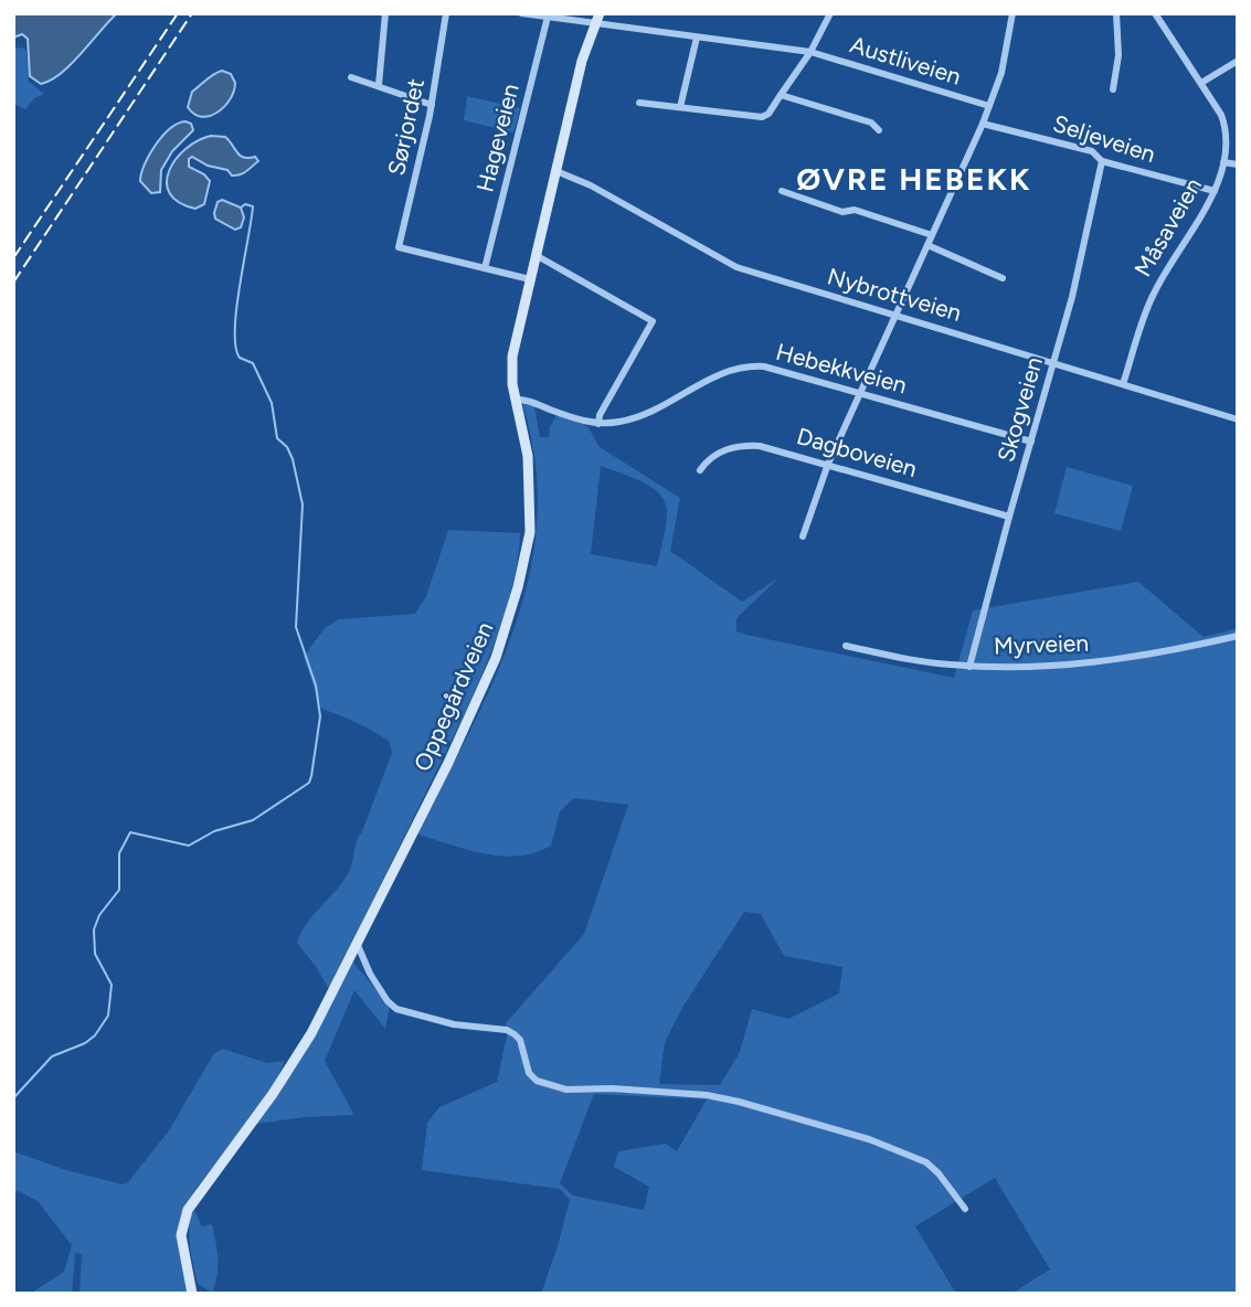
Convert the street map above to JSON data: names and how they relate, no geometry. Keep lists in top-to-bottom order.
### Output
{
  "streets": {
    "main road": ["Oppegårdveien"],
    "street": [
      "Austliveien",
      "Sørjordet",
      "Hageveien",
      "Seljeveien",
      "Måsaveien",
      "Nybrottveien",
      "Hebekkveien",
      "Skogveien",
      "Dagboveien",
      "Myrveien"
    ]
  },
  "crossings": [
    ["Austliveien", "Hageveien"],
    ["Austliveien", "Oppegårdveien"],
    ["Sørjordet", "Hageveien"],
    ["Seljeveien", "Måsaveien"],
    ["Seljeveien", "Skogveien"],
    ["Måsaveien", "Nybrottveien"],
    ["Nybrottveien", "Skogveien"],
    ["Nybrottveien", "Oppegårdveien"],
    ["Hebekkveien", "Skogveien"],
    ["Hebekkveien", "Oppegårdveien"],
    ["Skogveien", "Dagboveien"],
    ["Skogveien", "Myrveien"]
  ],
  "districts": ["ØVRE HEBEKK"]
}
